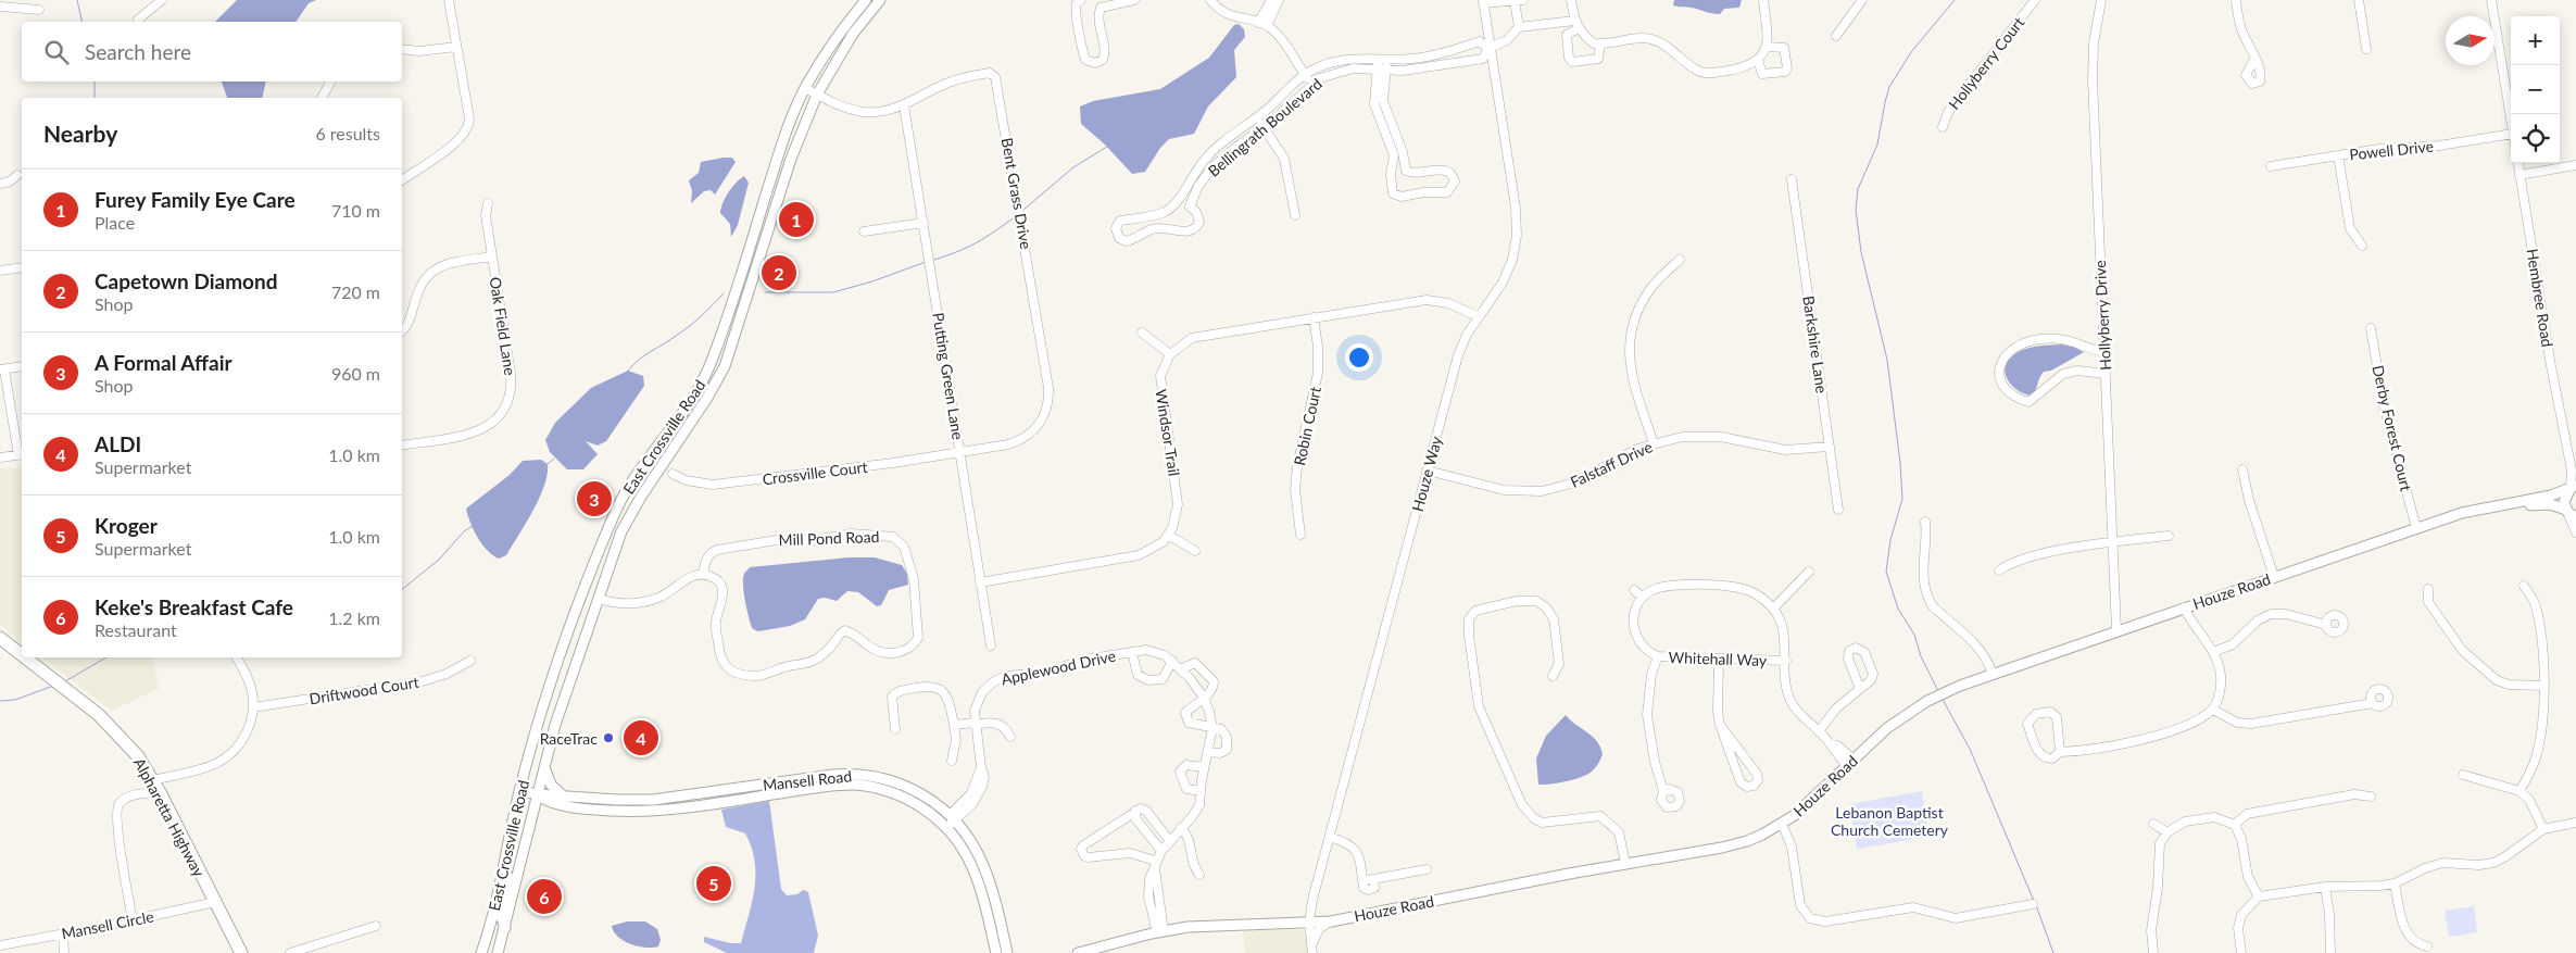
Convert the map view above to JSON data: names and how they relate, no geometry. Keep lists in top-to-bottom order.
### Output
{
  "streets": {
    "highway": ["Alpharetta Highway"],
    "main road": ["East Crossville Road", "Houze Road", "Mansell Road"],
    "street": [
      "Hollyberry Court",
      "Bellingrath Boulevard",
      "Powell Drive",
      "Bent Grass Drive",
      "Hembree Road",
      "Hollyberry Drive",
      "Oak Field Lane",
      "Barkshire Lane",
      "Putting Green Lane",
      "Robin Court",
      "Derby Forest Court",
      "Windsor Trail",
      "Falstaff Drive",
      "Crossville Court",
      "Houze Way",
      "Mill Pond Road",
      "Whitehall Way",
      "Applewood Drive",
      "Driftwood Court",
      "Mansell Circle"
    ]
  },
  "crossings": [
    ["Bellingrath Boulevard", "Houze Way"],
    ["Bent Grass Drive", "Putting Green Lane"],
    ["Bent Grass Drive", "East Crossville Road"],
    ["Bent Grass Drive", "Crossville Court"],
    ["Hembree Road", "Houze Road"],
    ["Hollyberry Drive", "Houze Road"],
    ["Barkshire Lane", "Falstaff Drive"],
    ["Putting Green Lane", "Crossville Court"],
    ["Derby Forest Court", "Houze Road"],
    ["East Crossville Road", "Mansell Road"],
    ["Falstaff Drive", "Houze Way"],
    ["Houze Way", "Houze Road"],
    ["Houze Road", "Whitehall Way"],
    ["Applewood Drive", "Mansell Road"],
    ["Alpharetta Highway", "Mansell Circle"]
  ],
  "parks": ["Lebanon Baptist Church Cemetery"],
  "places": ["RaceTrac"],
  "north": "right",
  "page": {
    "map_buttons": ["+", "−"],
    "search": "Search here",
    "heading": ["Nearby", "6 results"],
    "list": [
      {
        "mark": "1",
        "name": "Furey Family Eye Care",
        "note": "Place",
        "value": "710 m"
      },
      {
        "mark": "2",
        "name": "Capetown Diamond",
        "note": "Shop",
        "value": "720 m"
      },
      {
        "mark": "3",
        "name": "A Formal Affair",
        "note": "Shop",
        "value": "960 m"
      },
      {
        "mark": "4",
        "name": "ALDI",
        "note": "Supermarket",
        "value": "1.0 km"
      },
      {
        "mark": "5",
        "name": "Kroger",
        "note": "Supermarket",
        "value": "1.0 km"
      },
      {
        "mark": "6",
        "name": "Keke's Breakfast Cafe",
        "note": "Restaurant",
        "value": "1.2 km"
      }
    ],
    "pins": [
      "1",
      "2",
      "3",
      "4",
      "5",
      "6"
    ]
  }
}
